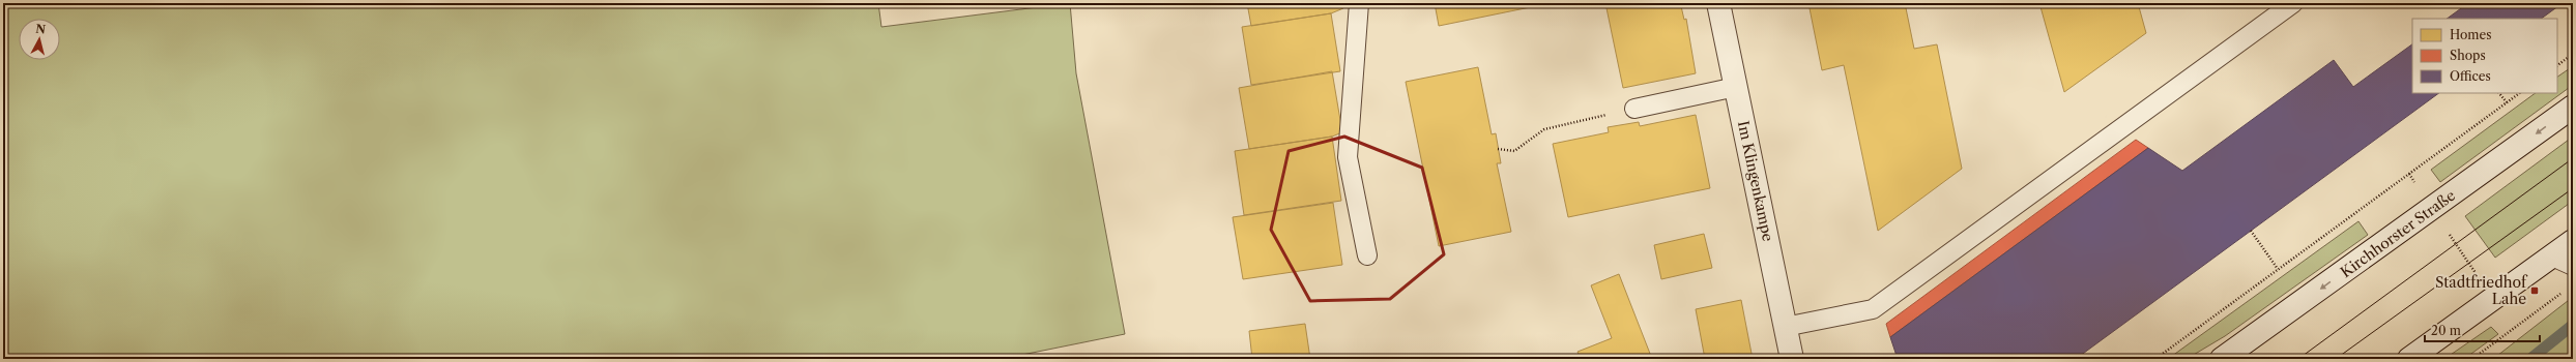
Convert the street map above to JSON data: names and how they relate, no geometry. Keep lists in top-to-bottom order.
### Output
{
  "streets": {
    "main road": ["Im Klingenkampe", "Kirchhorster Straße"]
  },
  "places": {
    "transit": ["Stadtfriedhof Lahe"]
  },
  "legend": ["Homes", "Shops", "Offices"],
  "scale_bar": "20 m",
  "north": "top"
}
